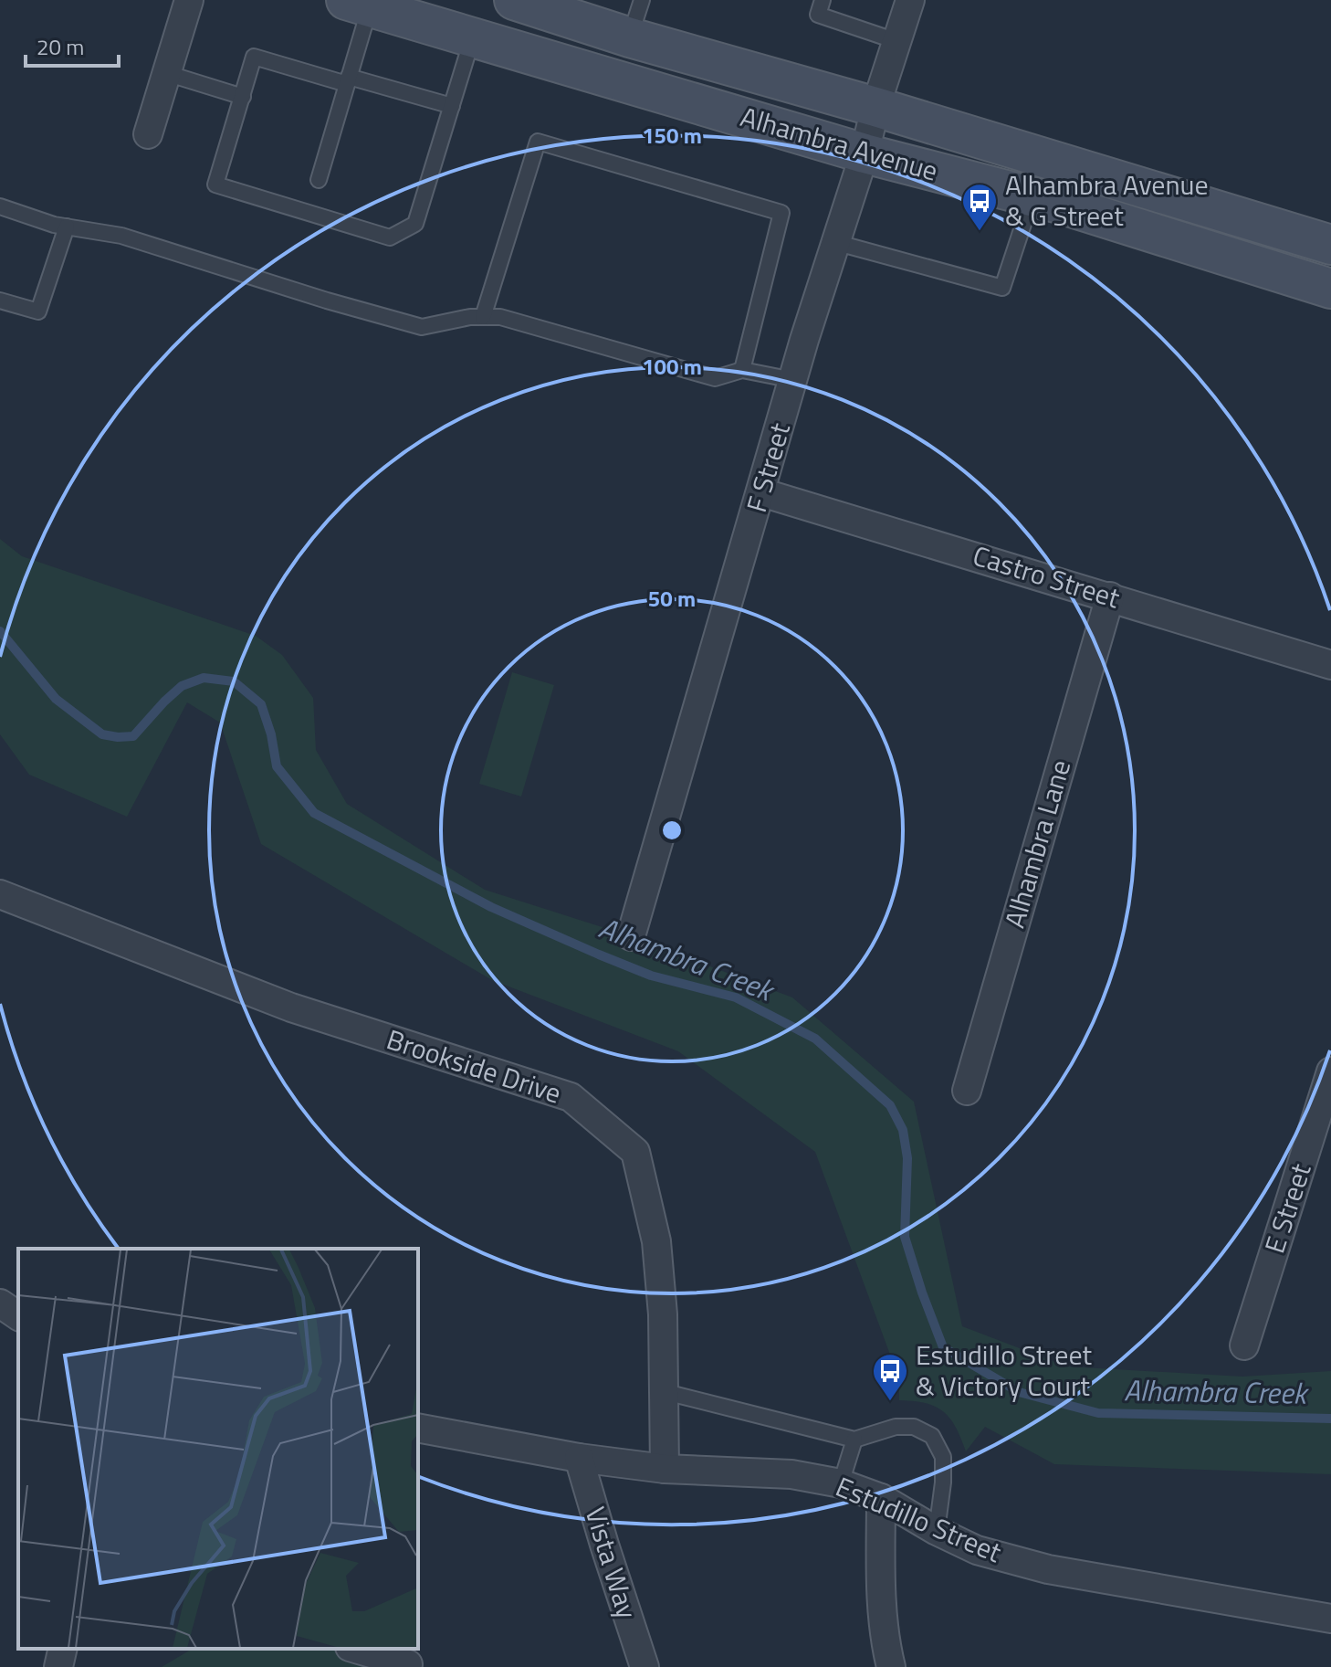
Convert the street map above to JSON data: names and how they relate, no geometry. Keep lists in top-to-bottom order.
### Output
{
  "streets": {
    "main road": ["Alhambra Avenue"],
    "street": [
      "F Street",
      "Castro Street",
      "Alhambra Lane",
      "Brookside Drive",
      "E Street",
      "Estudillo Street",
      "Vista Way"
    ]
  },
  "crossings": [
    ["Alhambra Avenue", "F Street"],
    ["F Street", "Castro Street"],
    ["Castro Street", "Alhambra Lane"],
    ["Brookside Drive", "Estudillo Street"],
    ["Estudillo Street", "Vista Way"]
  ],
  "water": ["Alhambra Creek"],
  "places": {
    "bus stop": ["Alhambra Avenue & G Street", "Estudillo Street & Victory Court"]
  },
  "scale_bar": "20 m",
  "rings": ["150 m", "100 m", "50 m"]
}
